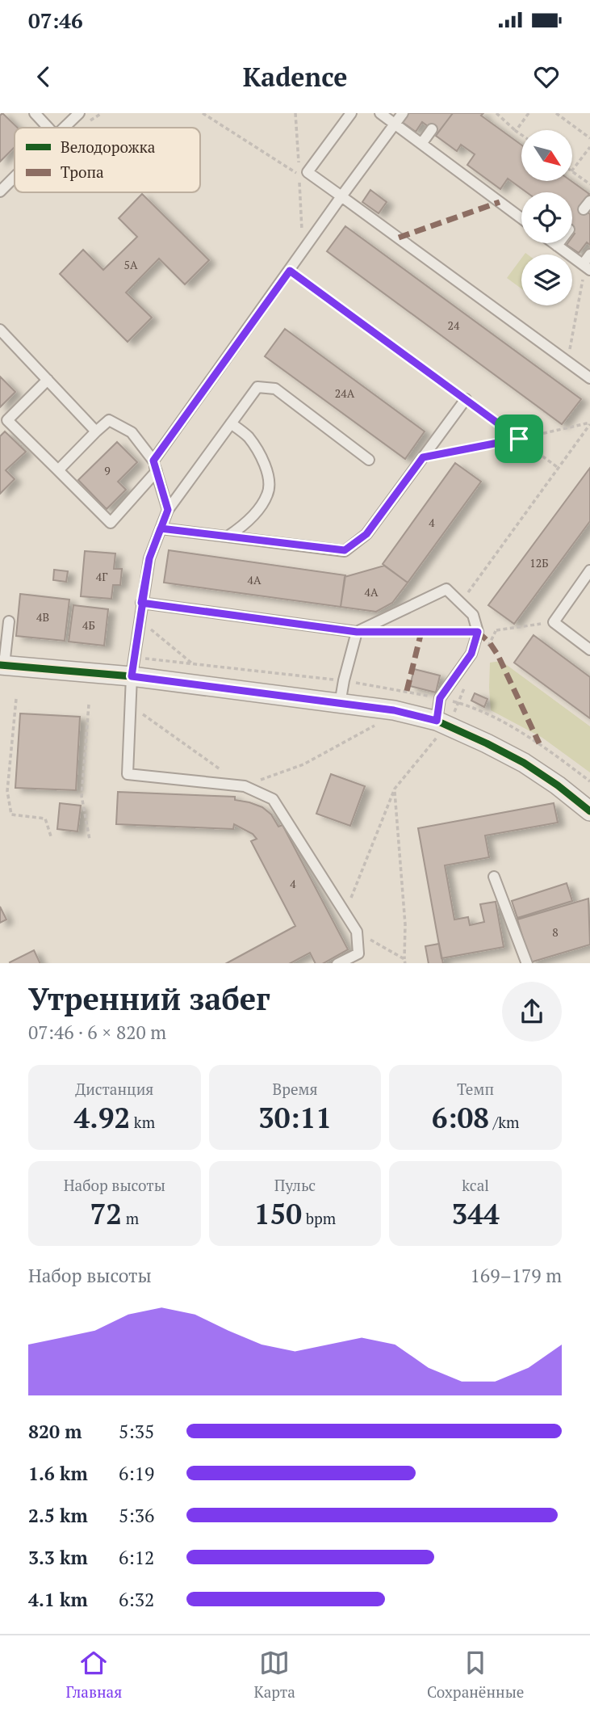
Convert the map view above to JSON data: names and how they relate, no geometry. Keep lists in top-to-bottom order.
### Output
{
  "house_numbers": [
    "5А",
    "24",
    "24А",
    "9",
    "4",
    "12Б",
    "4Г",
    "4А",
    "4А",
    "4В",
    "4Б",
    "4",
    "8"
  ],
  "legend": ["Велодорожка", "Тропа"],
  "north": "bottom right",
  "page": {
    "status": "07:46",
    "header": "Kadence",
    "heading": ["Утренний забег", "07:46 · 6 × 820 m"],
    "stats": [
      ["Дистанция", "4.92 km"],
      ["Время", "30:11"],
      ["Темп", "6:08 /km"],
      ["Набор высоты", "72 m"],
      ["Пульс", "150 bpm"],
      ["kcal", "344"]
    ],
    "chart": ["Набор высоты", "169–179 m"],
    "list": [
      {
        "name": "820 m",
        "note": "5:35"
      },
      {
        "name": "1.6 km",
        "note": "6:19"
      },
      {
        "name": "2.5 km",
        "note": "5:36"
      },
      {
        "name": "3.3 km",
        "note": "6:12"
      },
      {
        "name": "4.1 km",
        "note": "6:32"
      }
    ],
    "tabs": ["Главная", "Карта", "Сохранённые"]
  }
}
